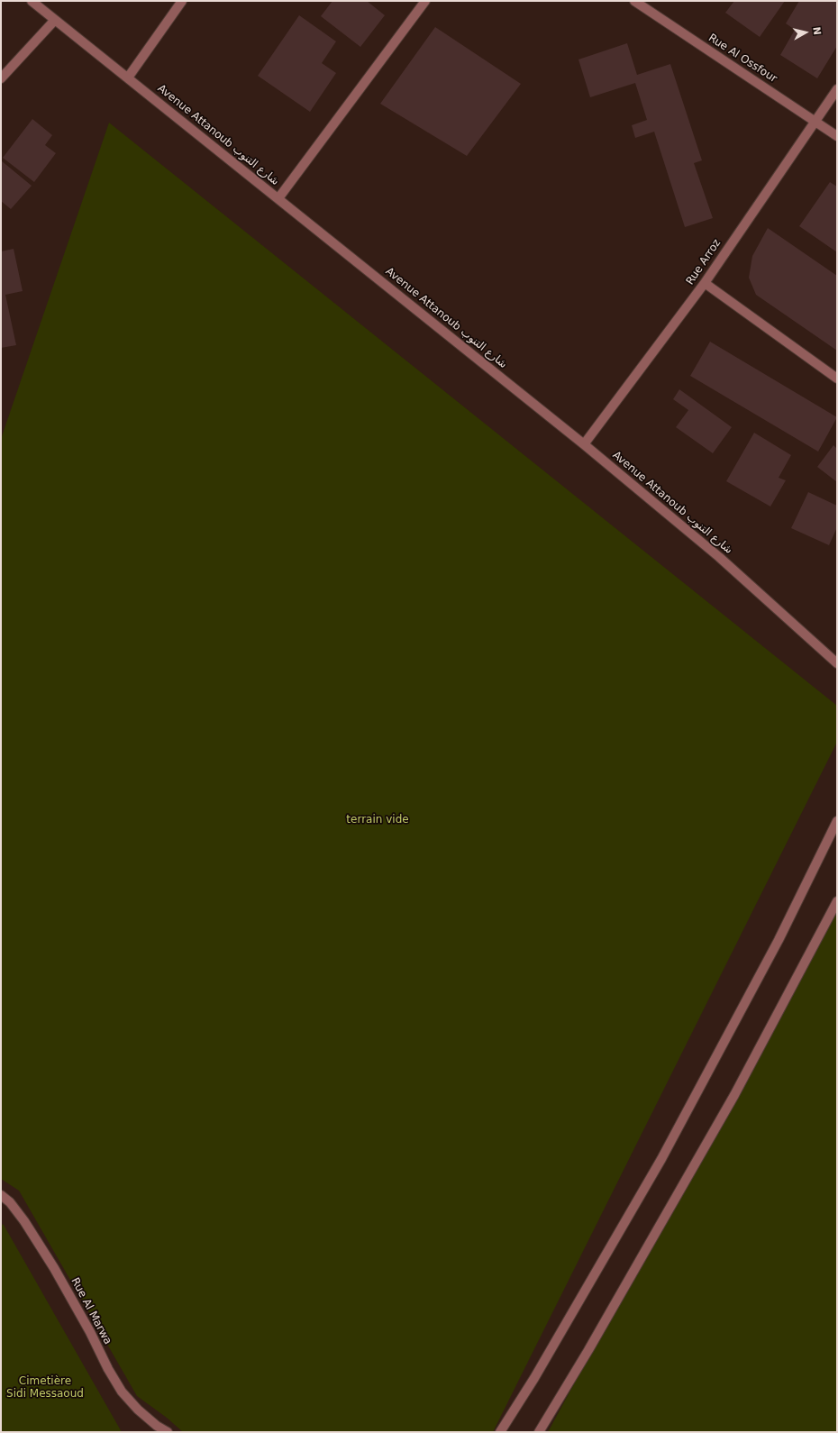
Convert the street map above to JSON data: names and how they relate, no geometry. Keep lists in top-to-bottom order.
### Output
{
  "streets": {
    "street": [
      "Rue Al Ossfour",
      "Avenue Attanoub شارع التنوب",
      "Rue Arroz",
      "Rue Al Marwa"
    ]
  },
  "crossings": [
    ["Rue Al Ossfour", "Rue Arroz"],
    ["Avenue Attanoub شارع التنوب", "Rue Arroz"]
  ],
  "parks": ["terrain vide", "Cimetière Sidi Messaoud"],
  "north": "right"
}
